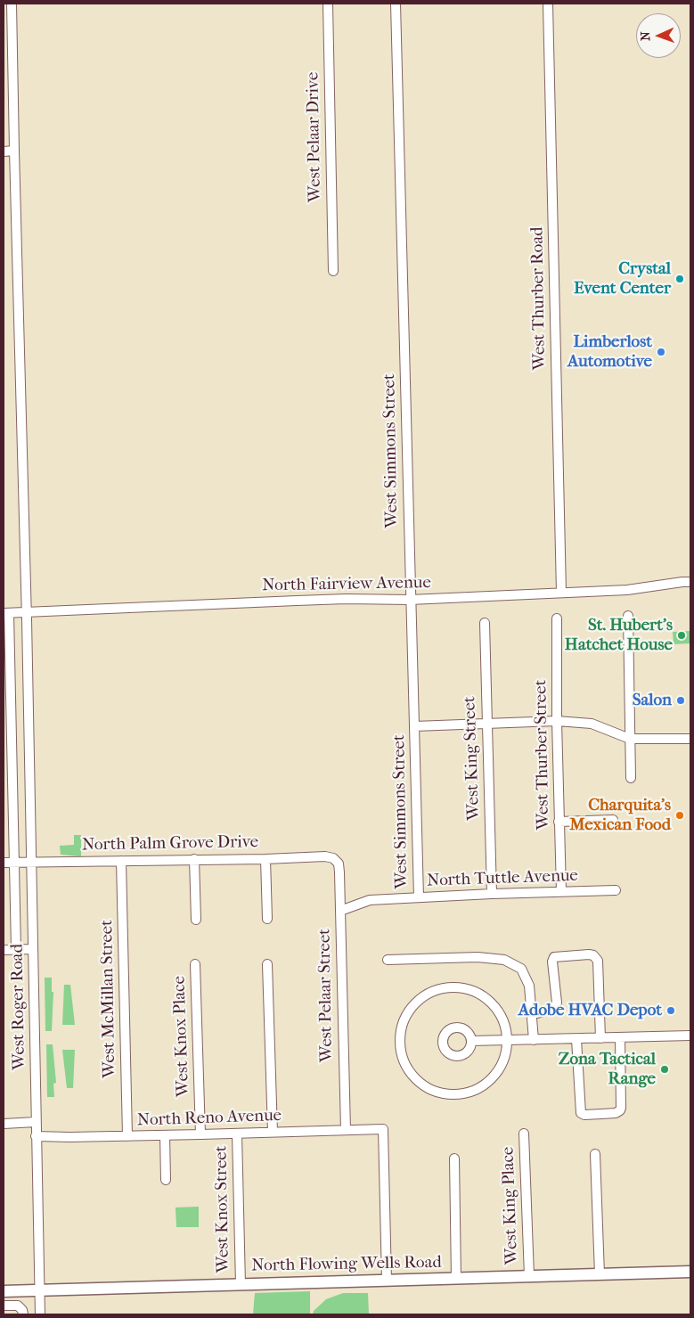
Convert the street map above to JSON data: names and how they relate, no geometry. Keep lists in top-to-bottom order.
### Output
{
  "streets": {
    "main road": ["North Flowing Wells Road"],
    "street": [
      "West Pelaar Drive",
      "West Thurber Road",
      "West Simmons Street",
      "North Fairview Avenue",
      "West Thurber Street",
      "West King Street",
      "North Palm Grove Drive",
      "North Tuttle Avenue",
      "West Pelaar Street",
      "West McMillan Street",
      "West Roger Road",
      "West Knox Place",
      "North Reno Avenue",
      "West King Place",
      "West Knox Street"
    ]
  },
  "crossings": [
    ["West Thurber Road", "North Fairview Avenue"],
    ["West Simmons Street", "North Fairview Avenue"],
    ["West Simmons Street", "North Tuttle Avenue"],
    ["North Fairview Avenue", "West Roger Road"],
    ["West Thurber Street", "North Tuttle Avenue"],
    ["West King Street", "North Tuttle Avenue"],
    ["North Palm Grove Drive", "West Pelaar Street"],
    ["North Palm Grove Drive", "West McMillan Street"],
    ["North Palm Grove Drive", "West Roger Road"],
    ["North Tuttle Avenue", "West Pelaar Street"],
    ["West Pelaar Street", "North Reno Avenue"],
    ["West McMillan Street", "North Reno Avenue"],
    ["West Roger Road", "North Reno Avenue"],
    ["West Roger Road", "North Flowing Wells Road"],
    ["West Knox Place", "North Reno Avenue"],
    ["North Reno Avenue", "West Knox Street"],
    ["North Reno Avenue", "North Flowing Wells Road"],
    ["West King Place", "North Flowing Wells Road"],
    ["West Knox Street", "North Flowing Wells Road"]
  ],
  "places": [
    "Crystal Event Center",
    "Limberlost Automotive",
    "St. Hubert’s Hatchet House",
    "Salon",
    "Charquita's Mexican Food",
    "Adobe HVAC Depot",
    "Zona Tactical Range"
  ],
  "north": "left"
}
